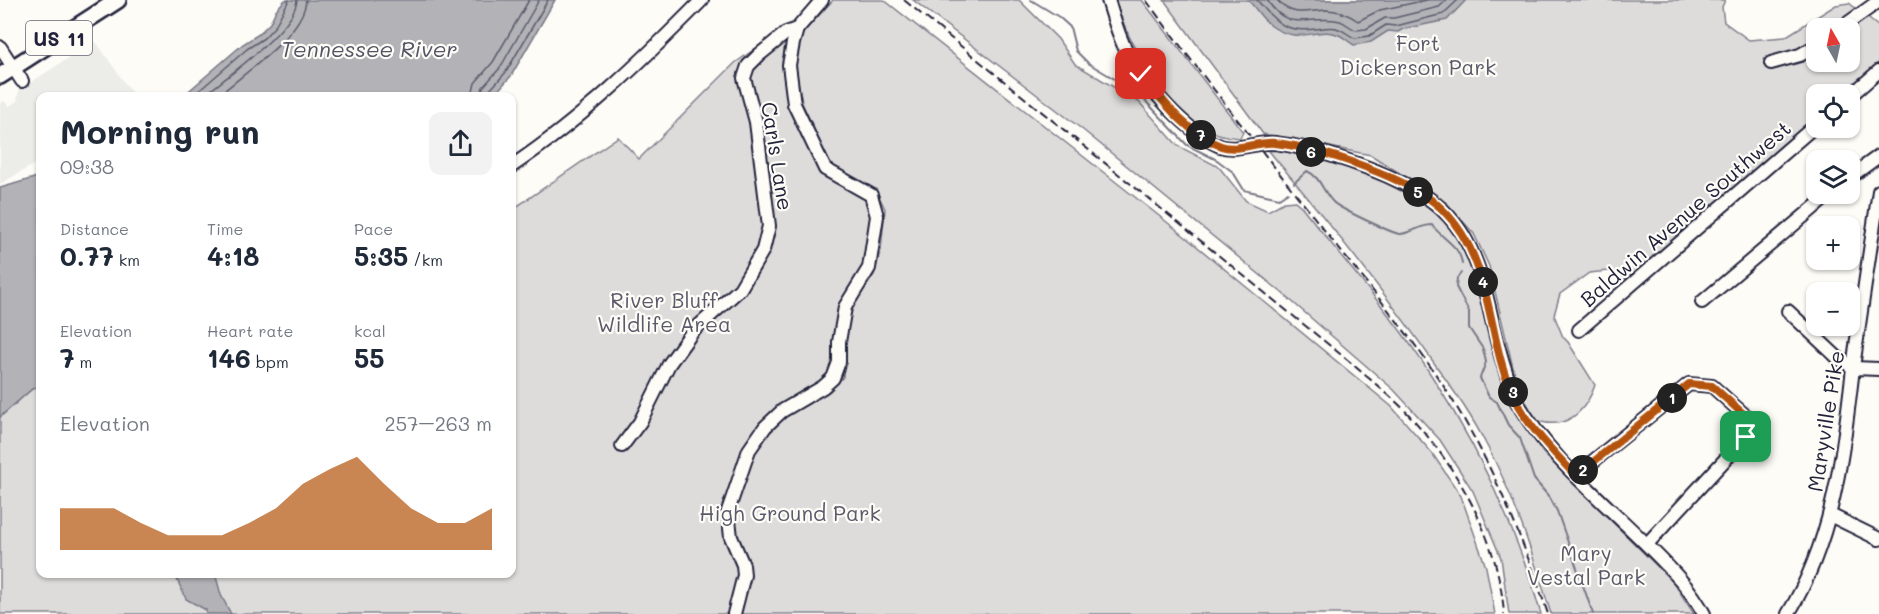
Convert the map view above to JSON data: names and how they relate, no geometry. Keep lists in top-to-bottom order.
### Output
{
  "streets": {
    "main road": ["US 11"],
    "street": ["Carls Lane", "Baldwin Avenue Southwest", "Maryville Pike"]
  },
  "water": ["Tennessee River"],
  "parks": [
    "Fort Dickerson Park",
    "River Bluff Wildlife Area",
    "High Ground Park",
    "Mary Vestal Park"
  ],
  "north": "top",
  "page": {
    "map_buttons": ["+", "−"],
    "heading": ["Morning run", "09:38"],
    "pins": [
      "7",
      "6",
      "5",
      "4",
      "3",
      "1",
      "2"
    ],
    "stats": [
      ["Distance", "0.77 km"],
      ["Time", "4:18"],
      ["Pace", "5:35 /km"],
      ["Elevation", "7 m"],
      ["Heart rate", "146 bpm"],
      ["kcal", "55"]
    ],
    "chart": ["Elevation", "257–263 m"]
  }
}
